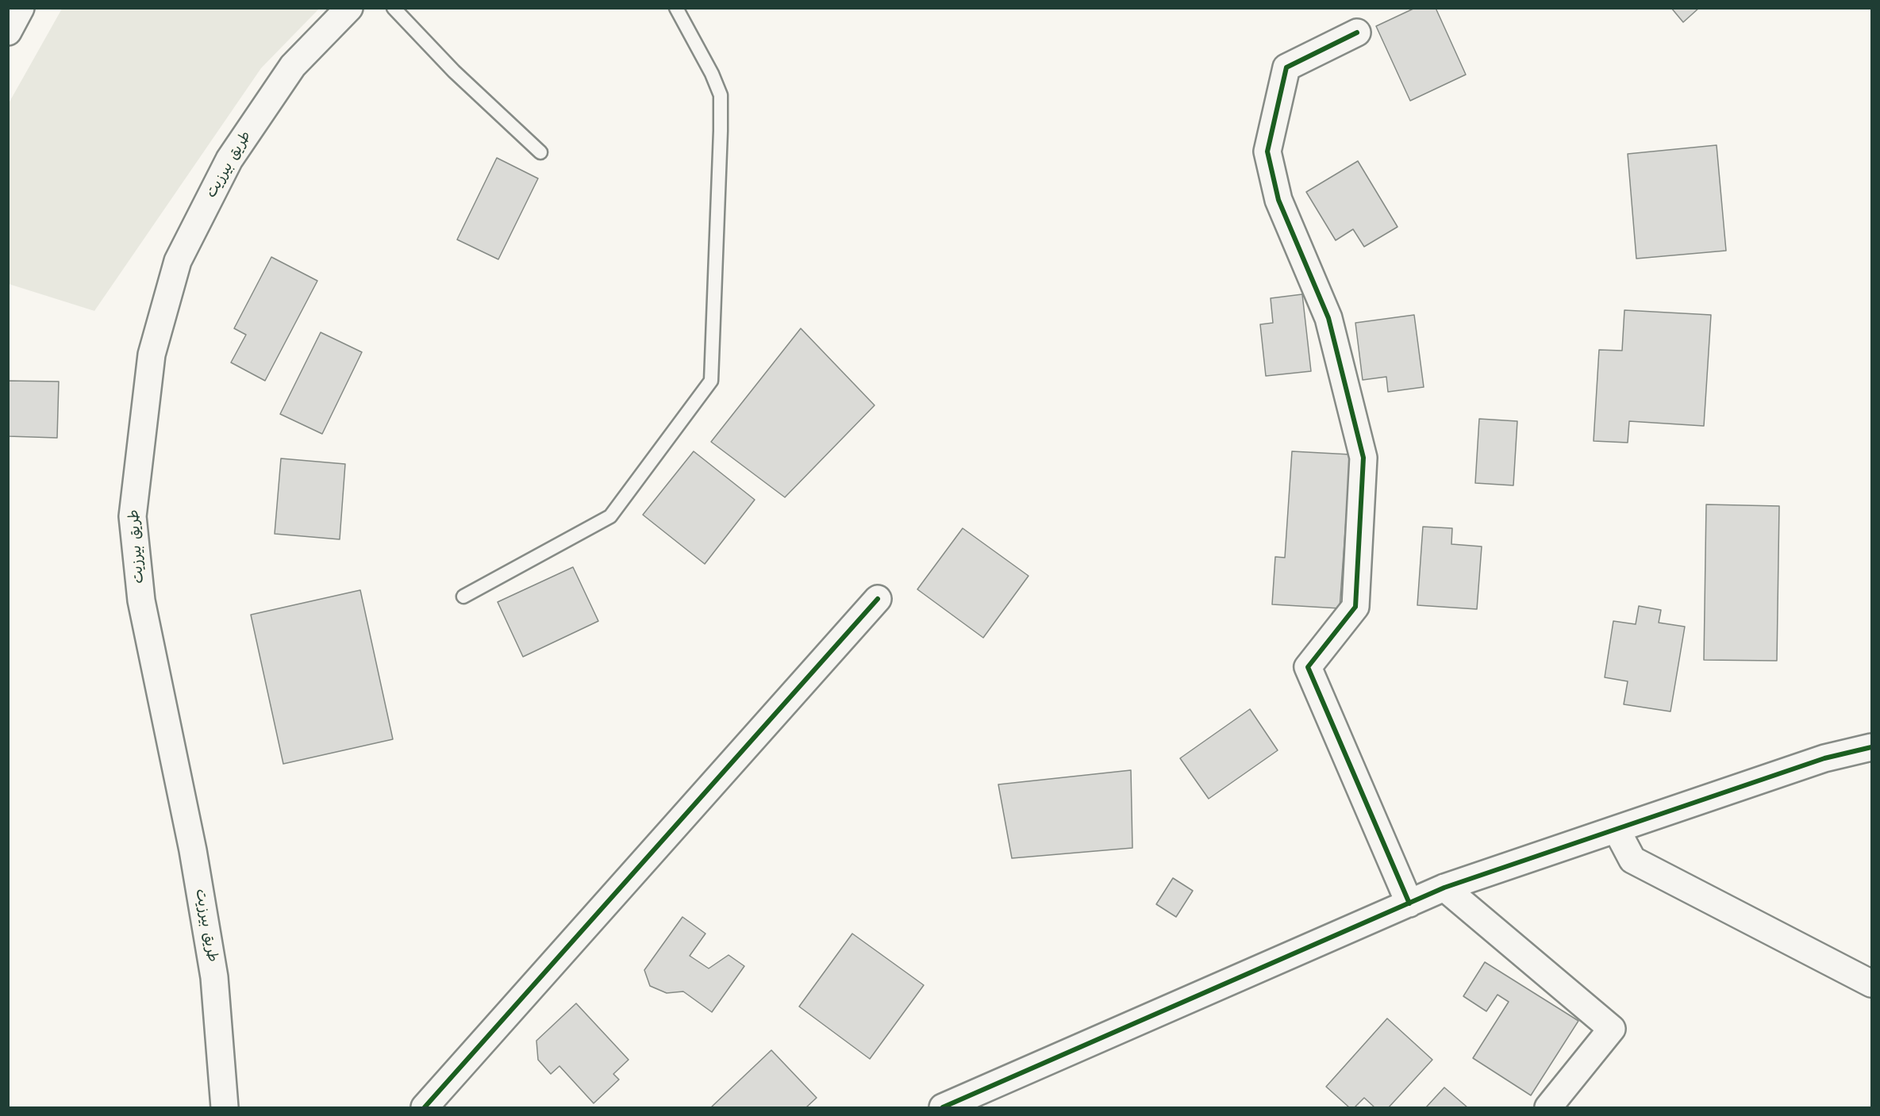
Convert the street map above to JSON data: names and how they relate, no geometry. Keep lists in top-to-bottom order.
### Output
{
  "streets": {
    "street": ["طريق بيرزيت"]
  }
}
